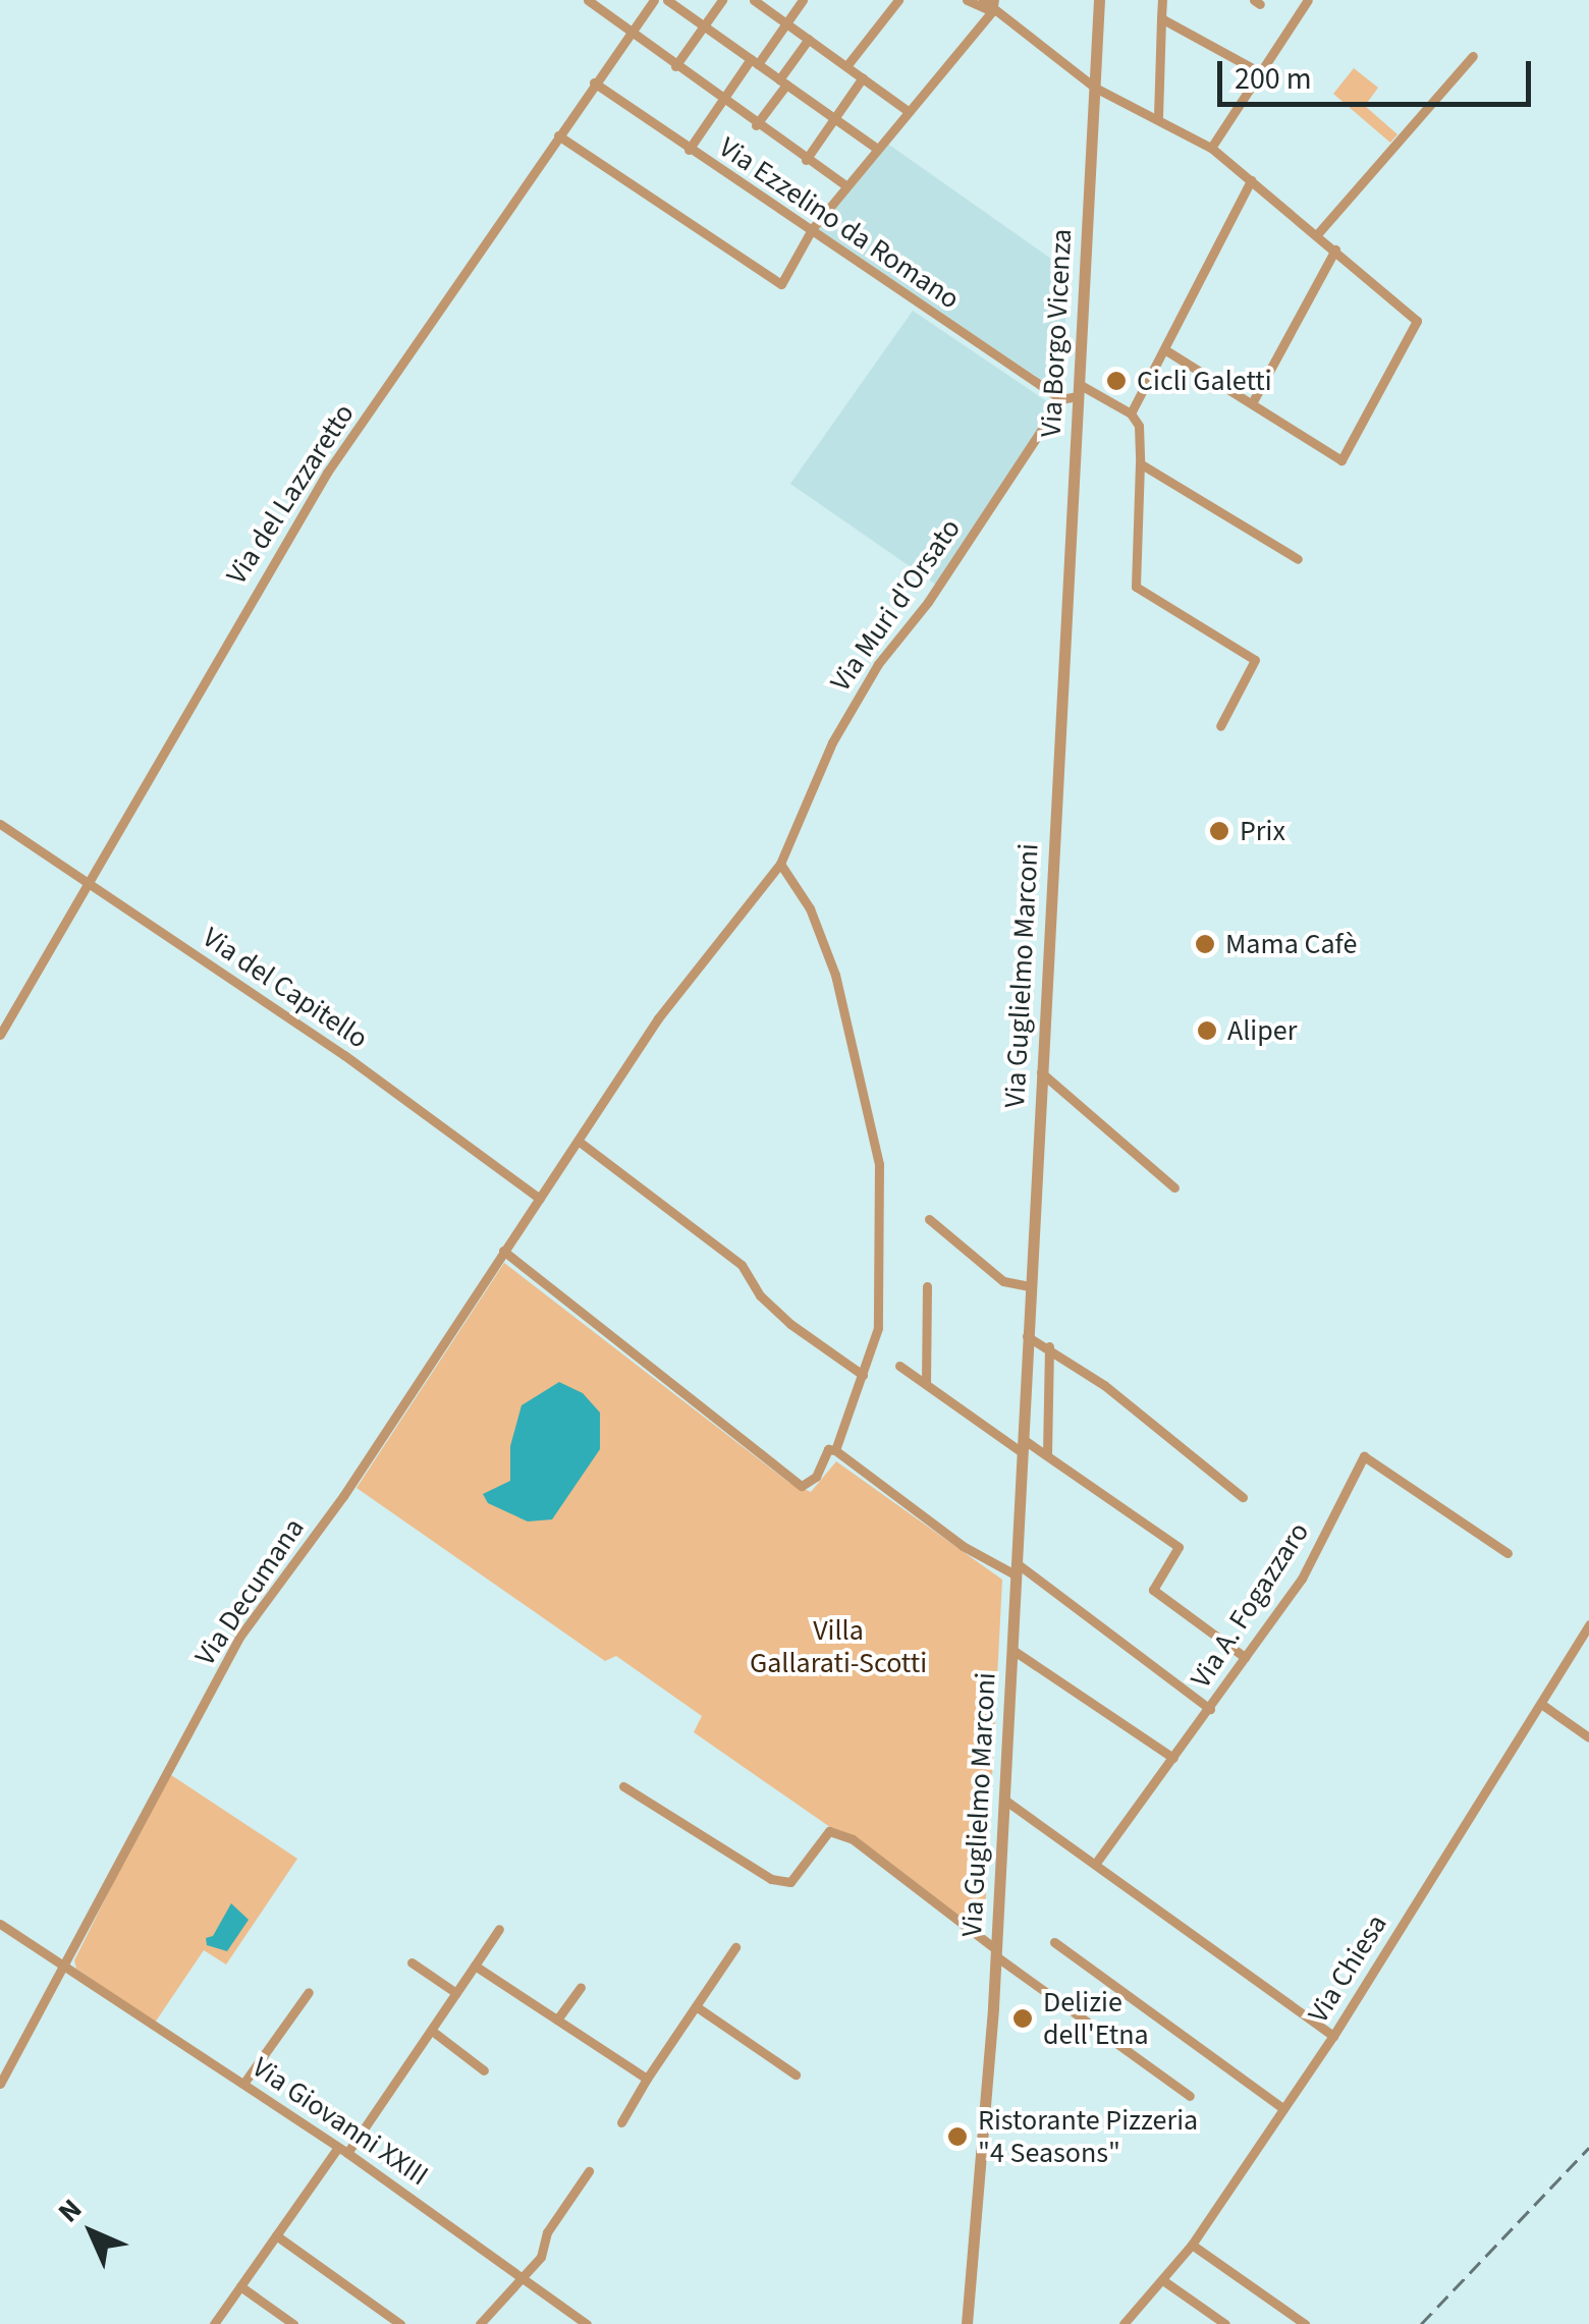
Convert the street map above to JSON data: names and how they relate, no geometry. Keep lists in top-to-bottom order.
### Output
{
  "streets": {
    "street": [
      "Via Ezzelino da Romano",
      "Via Borgo Vicenza",
      "Via del Lazzaretto",
      "Via Muri d'Orsato",
      "Via Guglielmo Marconi",
      "Via del Capitello",
      "Via Decumana",
      "Via A. Fogazzaro",
      "Via Chiesa",
      "Via Giovanni XXIII"
    ]
  },
  "crossings": [
    ["Via Ezzelino da Romano", "Via del Lazzaretto"],
    ["Via Ezzelino da Romano", "Via Muri d'Orsato"],
    ["Via Borgo Vicenza", "Via Guglielmo Marconi"],
    ["Via del Lazzaretto", "Via del Capitello"],
    ["Via Muri d'Orsato", "Via Decumana"],
    ["Via del Capitello", "Via Decumana"],
    ["Via Decumana", "Via Giovanni XXIII"]
  ],
  "parks": ["Villa Gallarati-Scotti"],
  "places": [
    "Cicli Galetti",
    "Prix",
    "Mama Cafè",
    "Aliper",
    "Delizie dell'Etna",
    "Ristorante Pizzeria \"4 Seasons\""
  ],
  "scale_bar": "200 m",
  "north": "top left"
}
